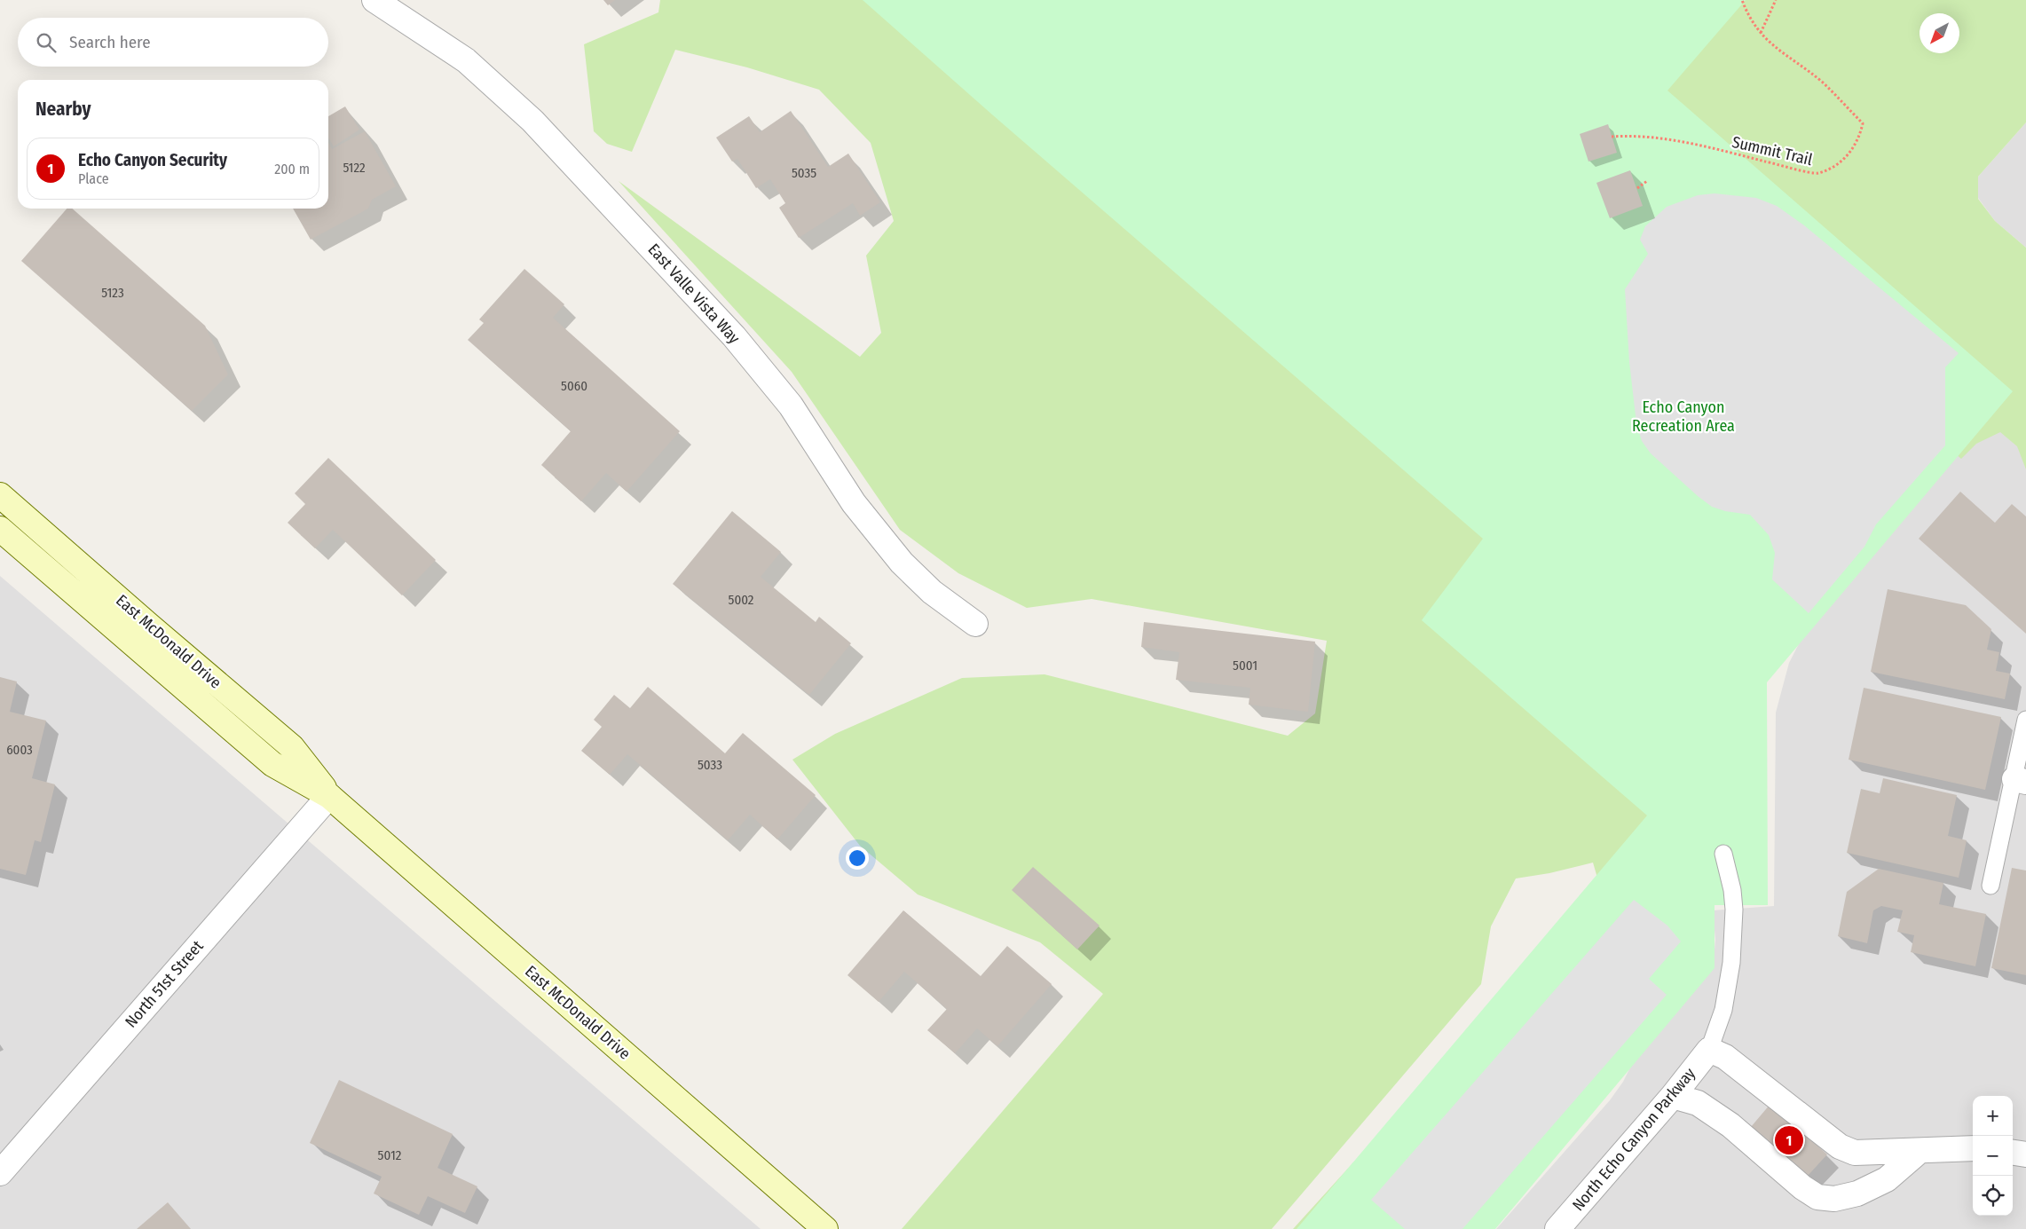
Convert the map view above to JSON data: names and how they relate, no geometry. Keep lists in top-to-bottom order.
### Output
{
  "streets": {
    "street": [
      "East Valle Vista Way",
      "East McDonald Drive",
      "North 51st Street",
      "North Echo Canyon Parkway"
    ],
    "path": ["Summit Trail"]
  },
  "crossings": [
    ["East McDonald Drive", "North 51st Street"]
  ],
  "parks": ["Echo Canyon Recreation Area"],
  "house_numbers": [
    "5122",
    "5035",
    "5123",
    "5060",
    "5002",
    "5001",
    "6003",
    "5033",
    "5012"
  ],
  "north": "bottom left",
  "page": {
    "search": "Search here",
    "heading": "Nearby",
    "list": [
      {
        "mark": "1",
        "name": "Echo Canyon Security",
        "note": "Place",
        "value": "200 m"
      }
    ],
    "map_buttons": ["+", "−"],
    "pins": "1"
  }
}
